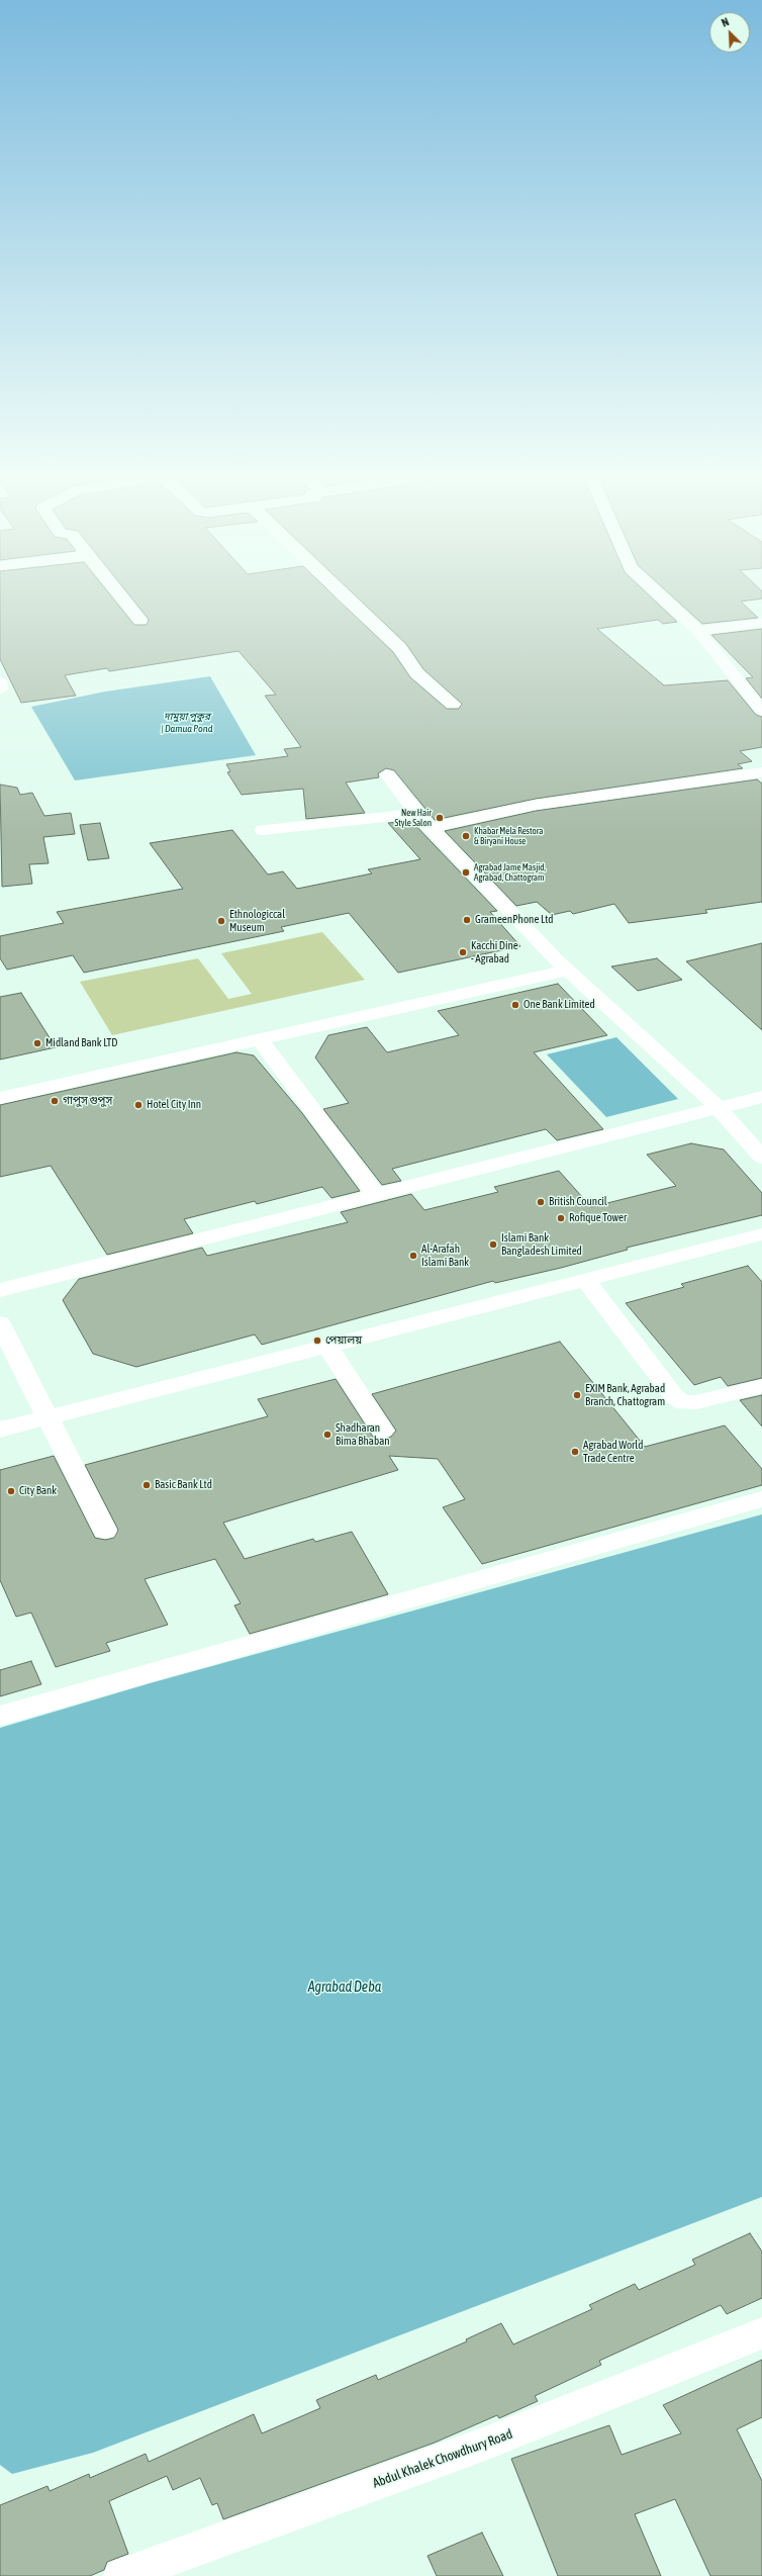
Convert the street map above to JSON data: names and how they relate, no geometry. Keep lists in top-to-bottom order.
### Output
{
  "streets": {
    "street": ["Abdul Khalek Chowdhury Road"]
  },
  "water": ["দামুয়া পুকুর | Damua Pond", "Agrabad Deba"],
  "places": [
    "New Hair Style Salon",
    "Khabar Mela Restora & Biryani House",
    "Agrabad Jame Masjid, Agrabad, Chattogram",
    "GrameenPhone Ltd",
    "Ethnologiccal Museum",
    "Kacchi Dine - Agrabad",
    "One Bank Limited",
    "Midland Bank LTD",
    "গাপুস গুপুস",
    "Hotel City Inn",
    "British Council",
    "Rofique Tower",
    "Islami Bank Bangladesh Limited",
    "Al-Arafah Islami Bank",
    "পেয়ালয়",
    "EXIM Bank, Agrabad Branch, Chattogram",
    "Shadharan Bima Bhaban",
    "Agrabad World Trade Centre",
    "Basic Bank Ltd",
    "City Bank"
  ],
  "north": "top left"
}
